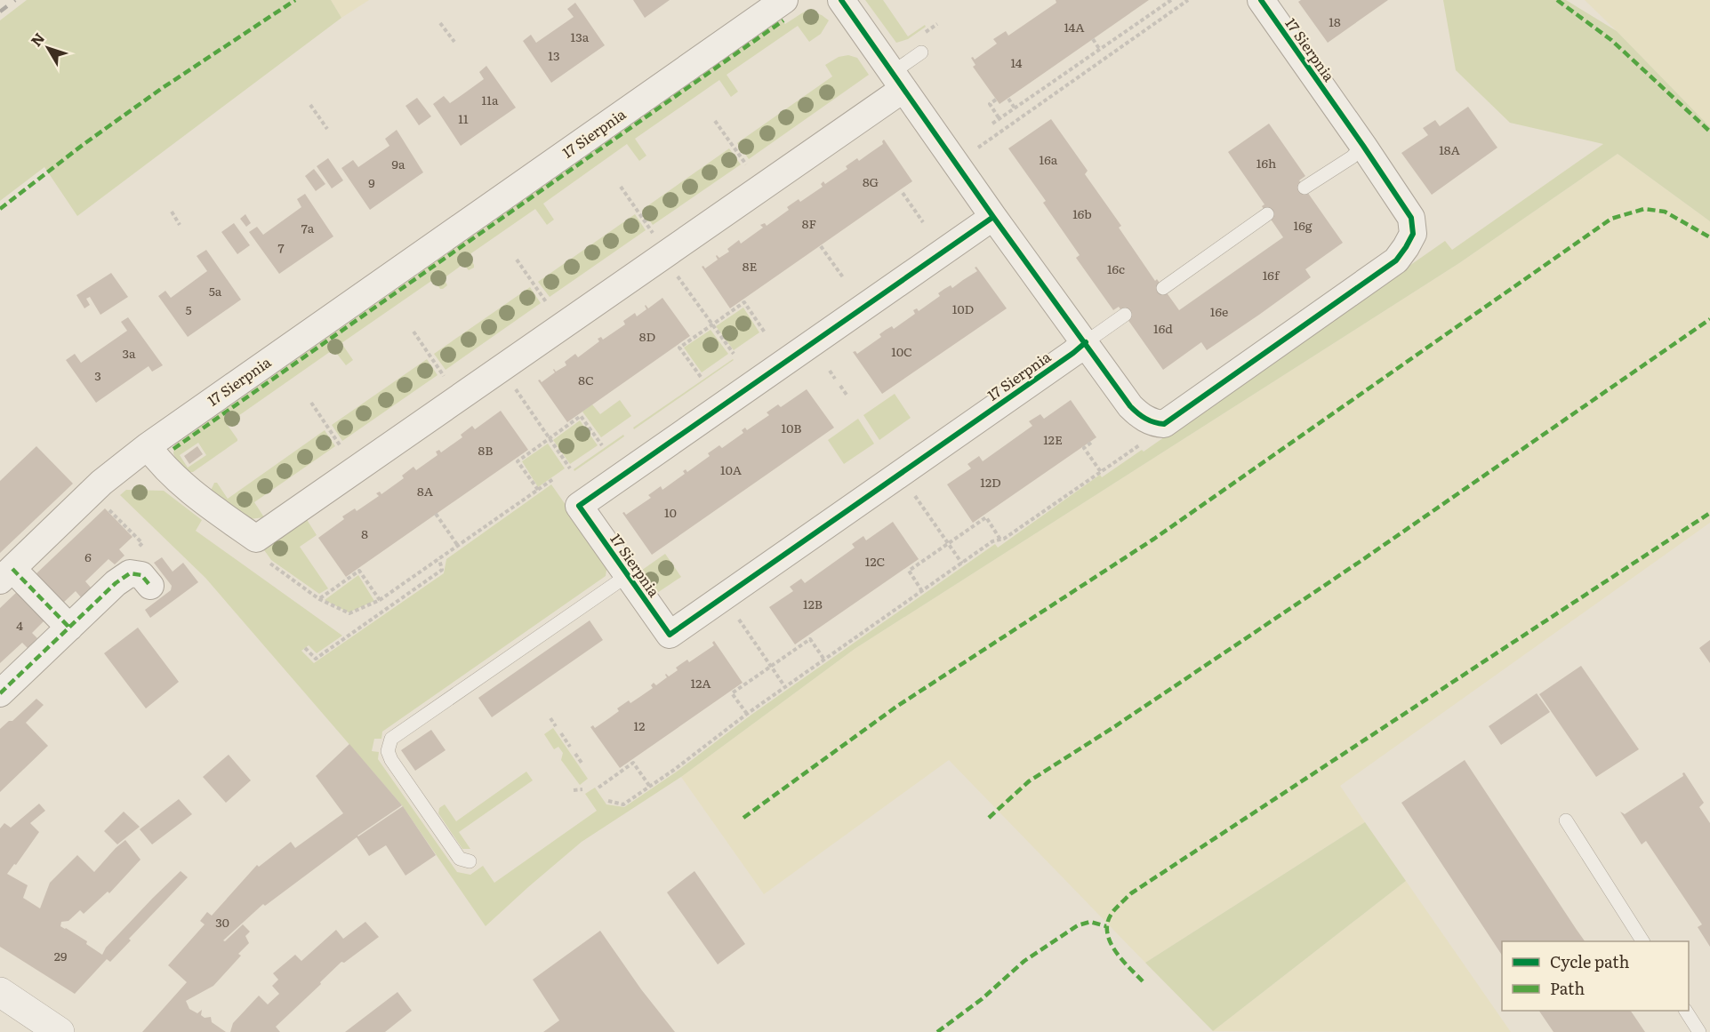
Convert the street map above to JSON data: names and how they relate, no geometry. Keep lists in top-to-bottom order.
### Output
{
  "streets": {
    "street": ["17 Sierpnia"]
  },
  "house_numbers": [
    "18",
    "14A",
    "13a",
    "13",
    "14",
    "11a",
    "11",
    "18A",
    "16a",
    "16h",
    "9a",
    "8G",
    "9",
    "16b",
    "8F",
    "16g",
    "7a",
    "7",
    "8E",
    "16c",
    "16f",
    "5a",
    "10D",
    "5",
    "16e",
    "16d",
    "8D",
    "10C",
    "3a",
    "3",
    "8C",
    "10B",
    "12E",
    "8B",
    "10A",
    "12D",
    "8A",
    "10",
    "8",
    "6",
    "12C",
    "12B",
    "4",
    "12A",
    "12",
    "30",
    "29"
  ],
  "legend": ["Cycle path", "Path"],
  "north": "top left"
}
